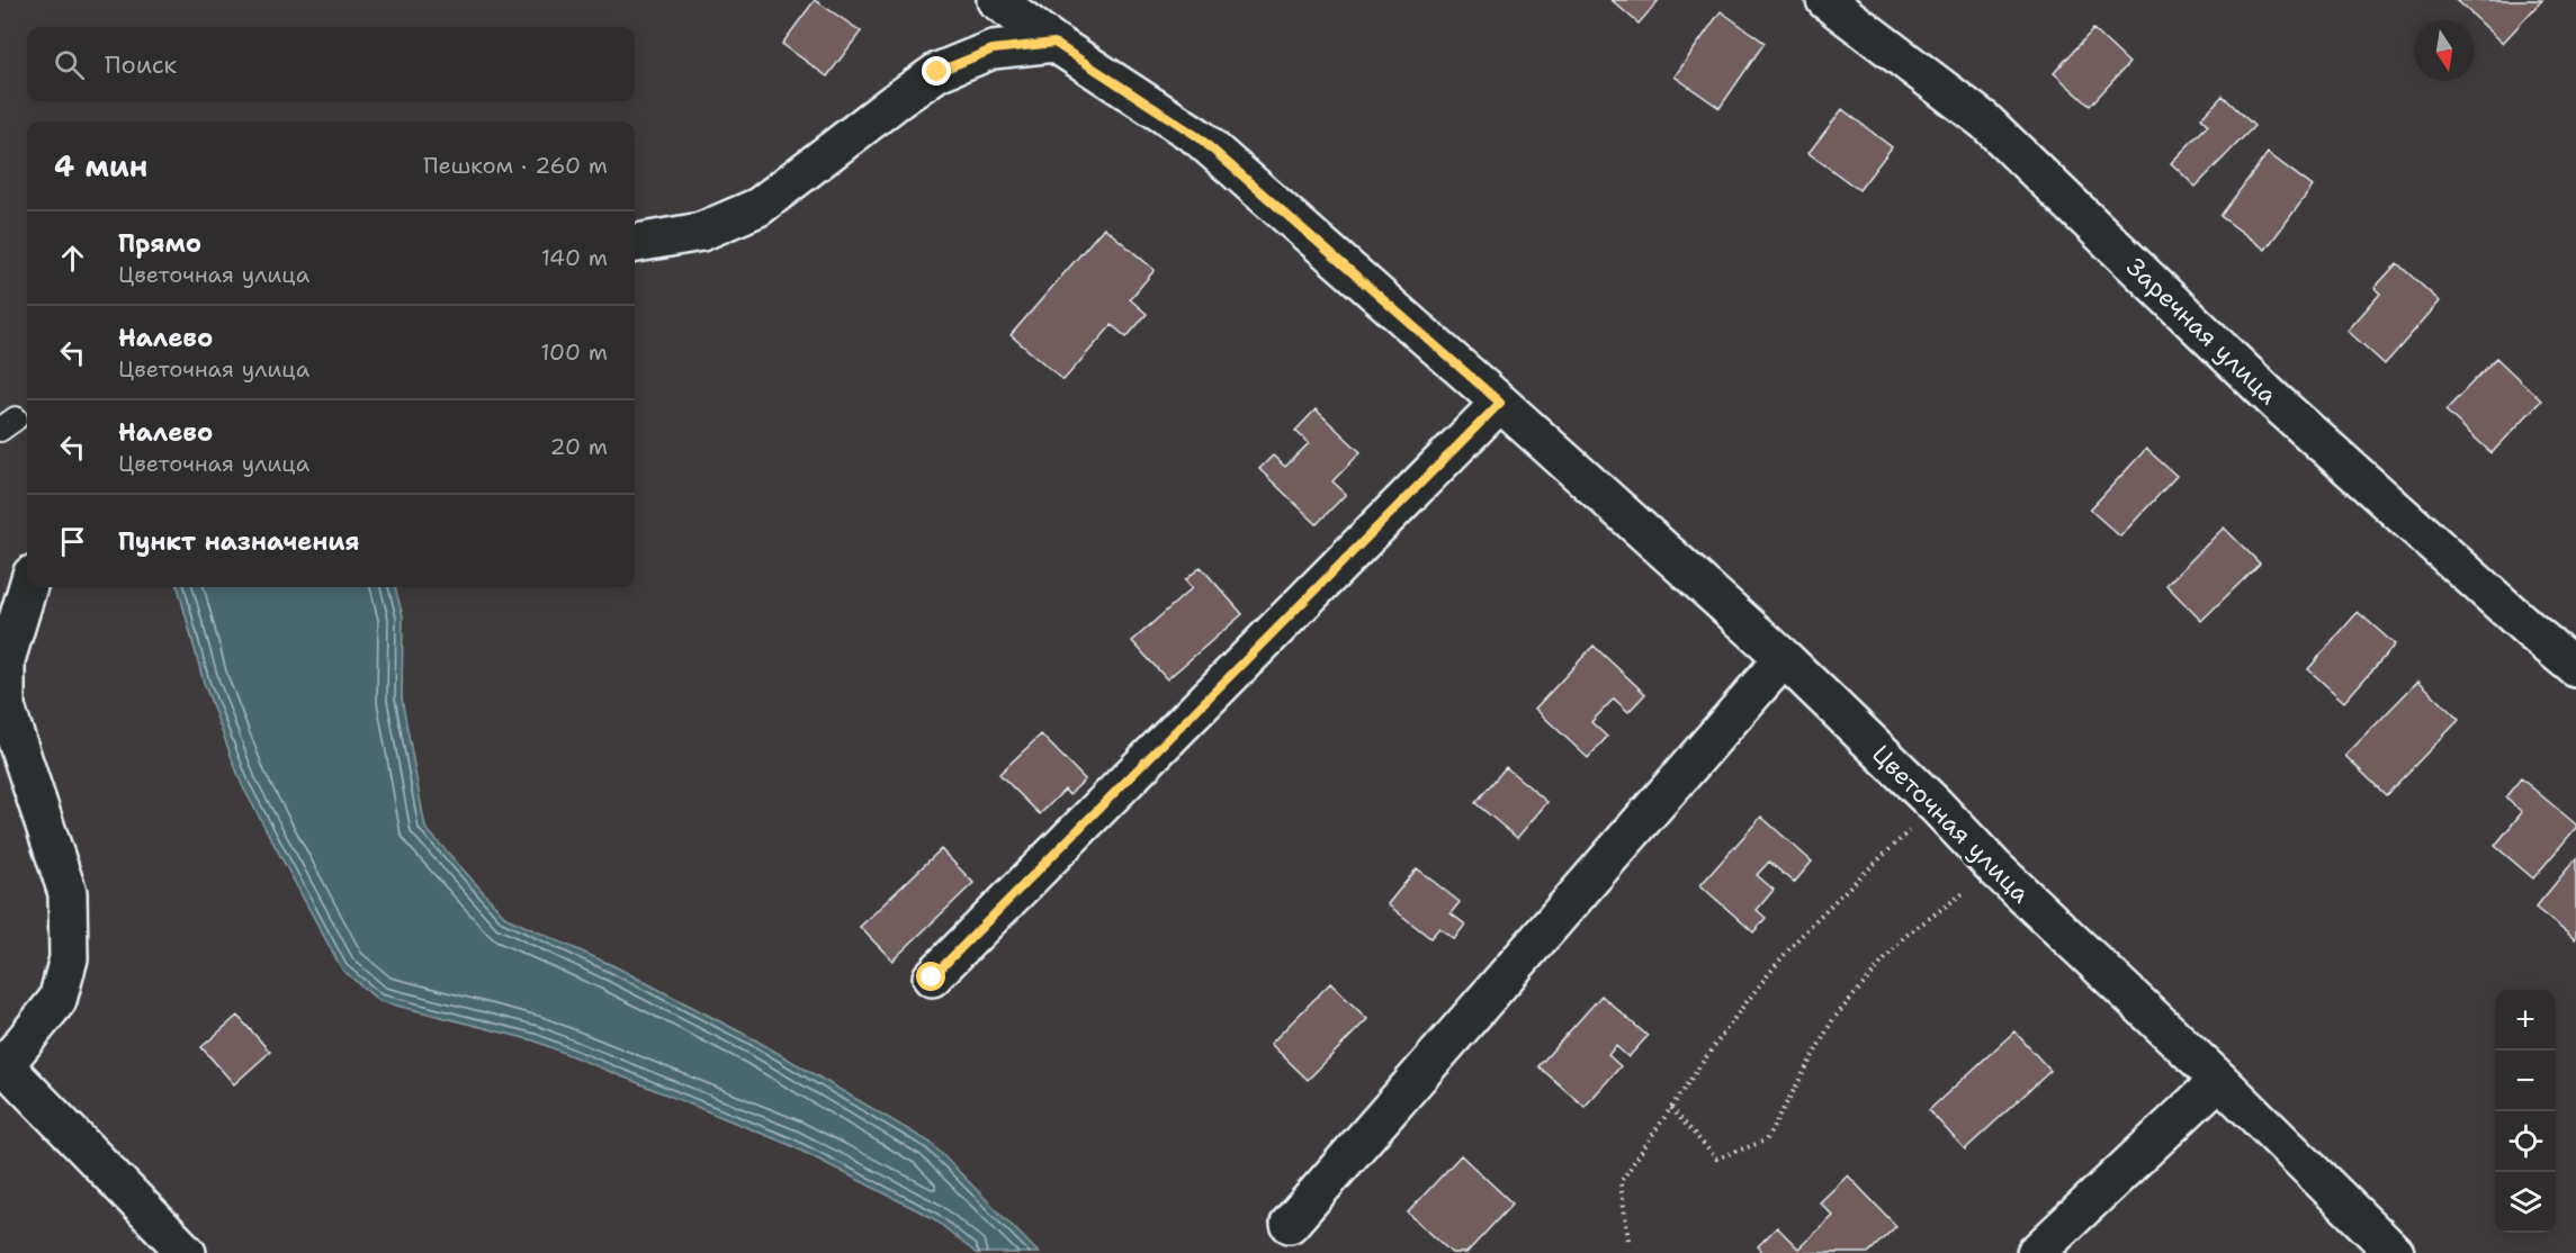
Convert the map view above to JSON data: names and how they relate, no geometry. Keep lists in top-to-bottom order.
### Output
{
  "streets": {
    "street": ["Заречная улица", "Цветочная улица"]
  },
  "north": "bottom",
  "page": {
    "search": "Поиск",
    "heading": ["4 мин", "Пешком · 260 m"],
    "list": [
      ["Прямо", "Цветочная улица", "140 m"],
      ["Налево", "Цветочная улица", "100 m"],
      ["Налево", "Цветочная улица", "20 m"],
      "Пункт назначения"
    ],
    "map_buttons": ["+", "−"]
  }
}
